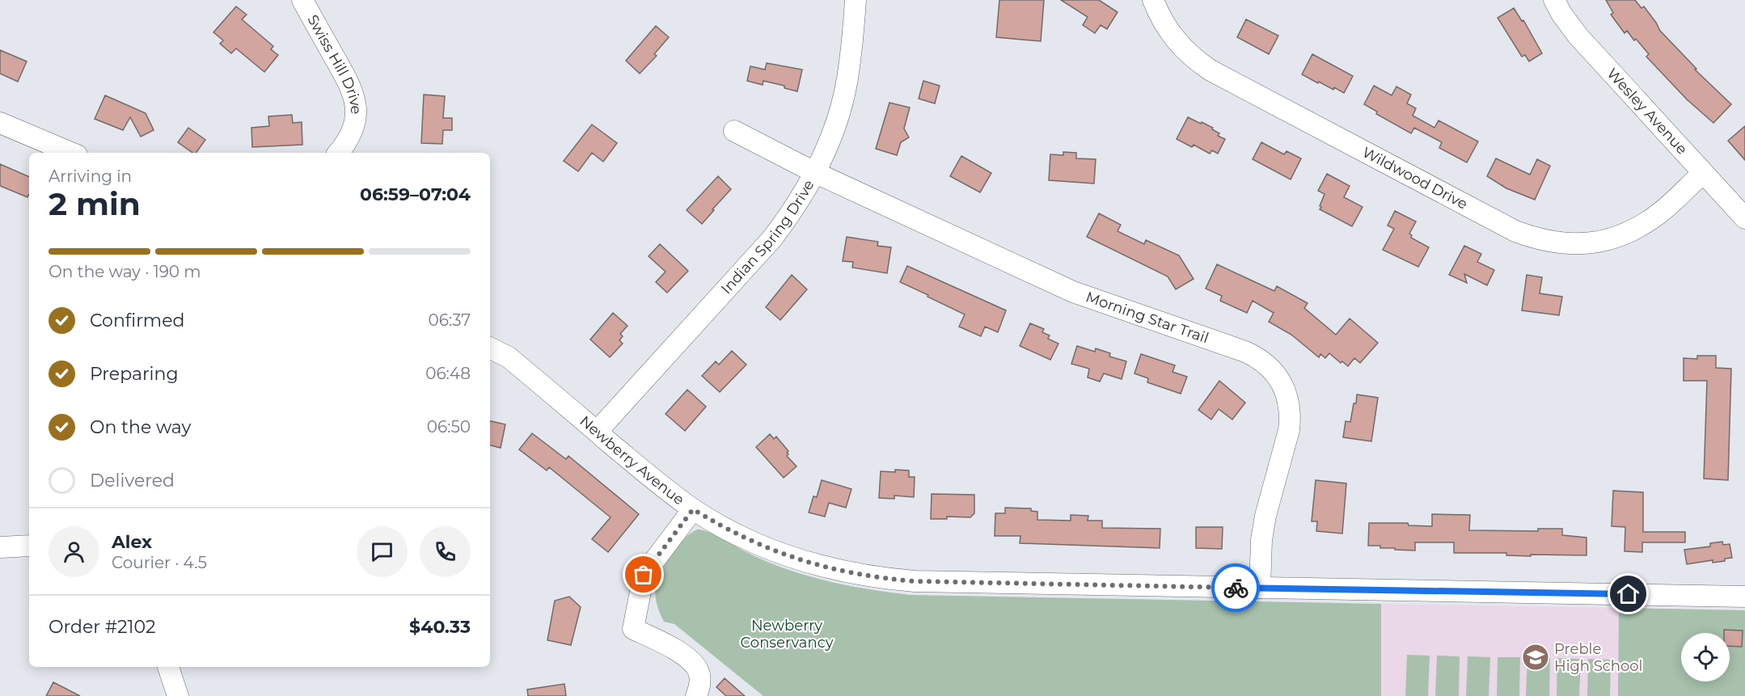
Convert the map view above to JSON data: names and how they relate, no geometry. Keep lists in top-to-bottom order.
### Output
{
  "streets": {
    "street": [
      "Swiss Hill Drive",
      "Wesley Avenue",
      "Wildwood Drive",
      "Indian Spring Drive",
      "Morning Star Trail",
      "Newberry Avenue"
    ]
  },
  "crossings": [
    ["Wesley Avenue", "Wildwood Drive"],
    ["Indian Spring Drive", "Morning Star Trail"],
    ["Indian Spring Drive", "Newberry Avenue"],
    ["Morning Star Trail", "Newberry Avenue"]
  ],
  "parks": ["Newberry Conservancy"],
  "places": {
    "school or university": ["Preble High School"]
  },
  "page": {
    "heading": ["2 min", "Arriving in", "06:59–07:04"],
    "panel": [
      "Alex",
      "Courier · 4.5",
      "Order #2102",
      "$40.33"
    ],
    "bar": "On the way · 190 m",
    "list": [
      ["Confirmed", "06:37"],
      ["Preparing", "06:48"],
      ["On the way", "06:50"],
      "Delivered"
    ]
  }
}
